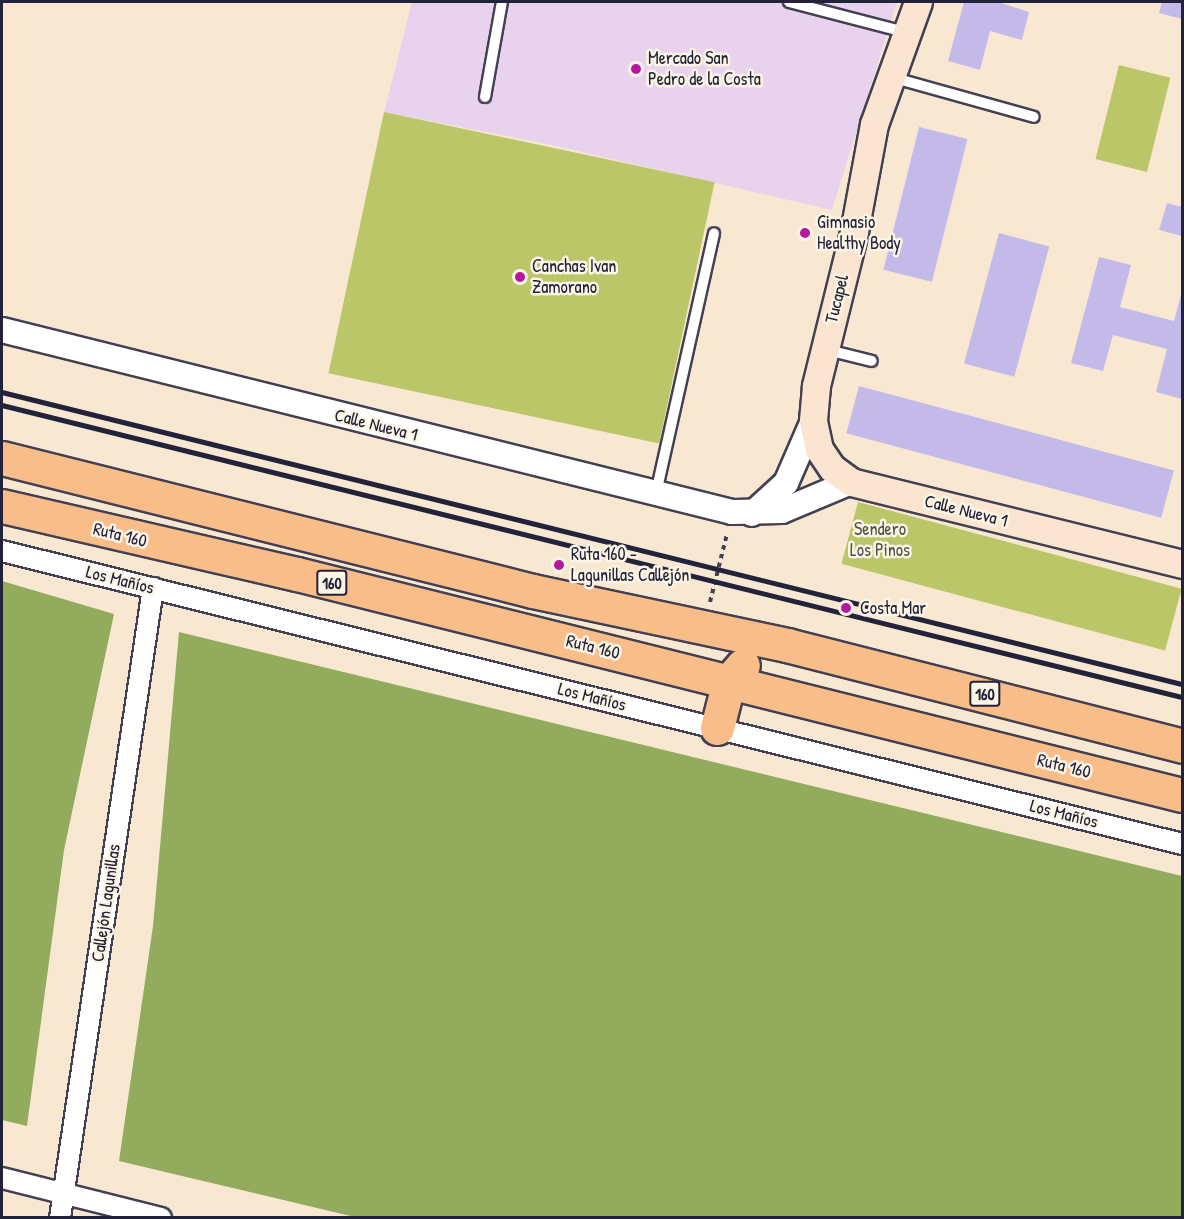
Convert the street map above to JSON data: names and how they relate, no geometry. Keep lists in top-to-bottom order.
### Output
{
  "streets": {
    "highway": ["Ruta 160", "160"],
    "main road": ["Tucapel", "Calle Nueva 1"],
    "street": ["Los Mañíos", "Callejón Lagunillas"]
  },
  "crossings": [
    ["Tucapel", "Calle Nueva 1"],
    ["Los Mañíos", "Callejón Lagunillas"]
  ],
  "parks": ["Sendero Los Pinos"],
  "places": [
    "Mercado San Pedro de la Costa",
    "Gimnasio Healthy Body",
    "Canchas Ivan Zamorano",
    "Ruta 160 - Lagunillas Callejón",
    "Costa Mar"
  ]
}
